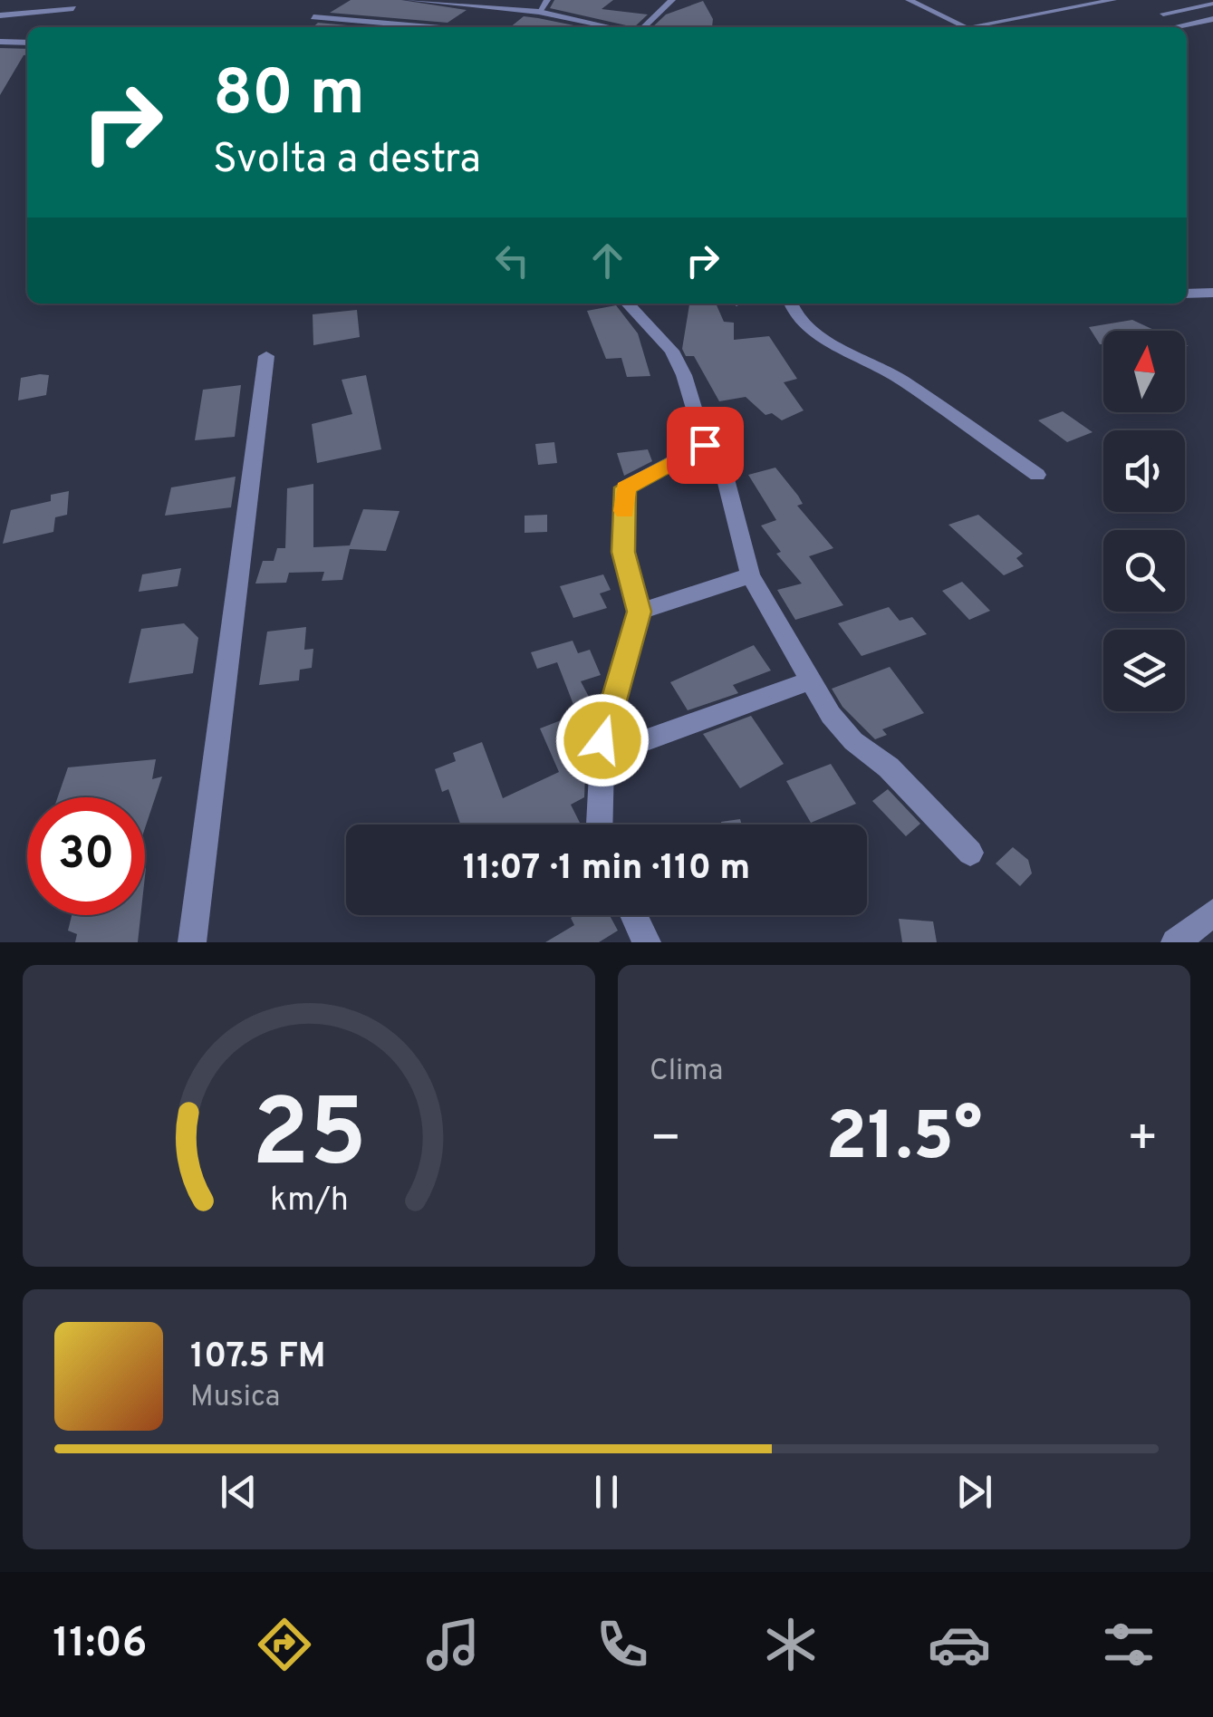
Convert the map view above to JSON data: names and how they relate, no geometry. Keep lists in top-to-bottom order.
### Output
{
  "north": "top",
  "page": {
    "turn": ["80 m", "Svolta a destra"],
    "limit": "30",
    "trip": "11:07 · 1 min · 110 m",
    "tile": "Clima",
    "heat": ["−", "21.5°", "+"],
    "song": ["107.5 FM", "Musica"],
    "tabs": "11:06",
    "gauge": ["25", "km/h"]
  }
}
